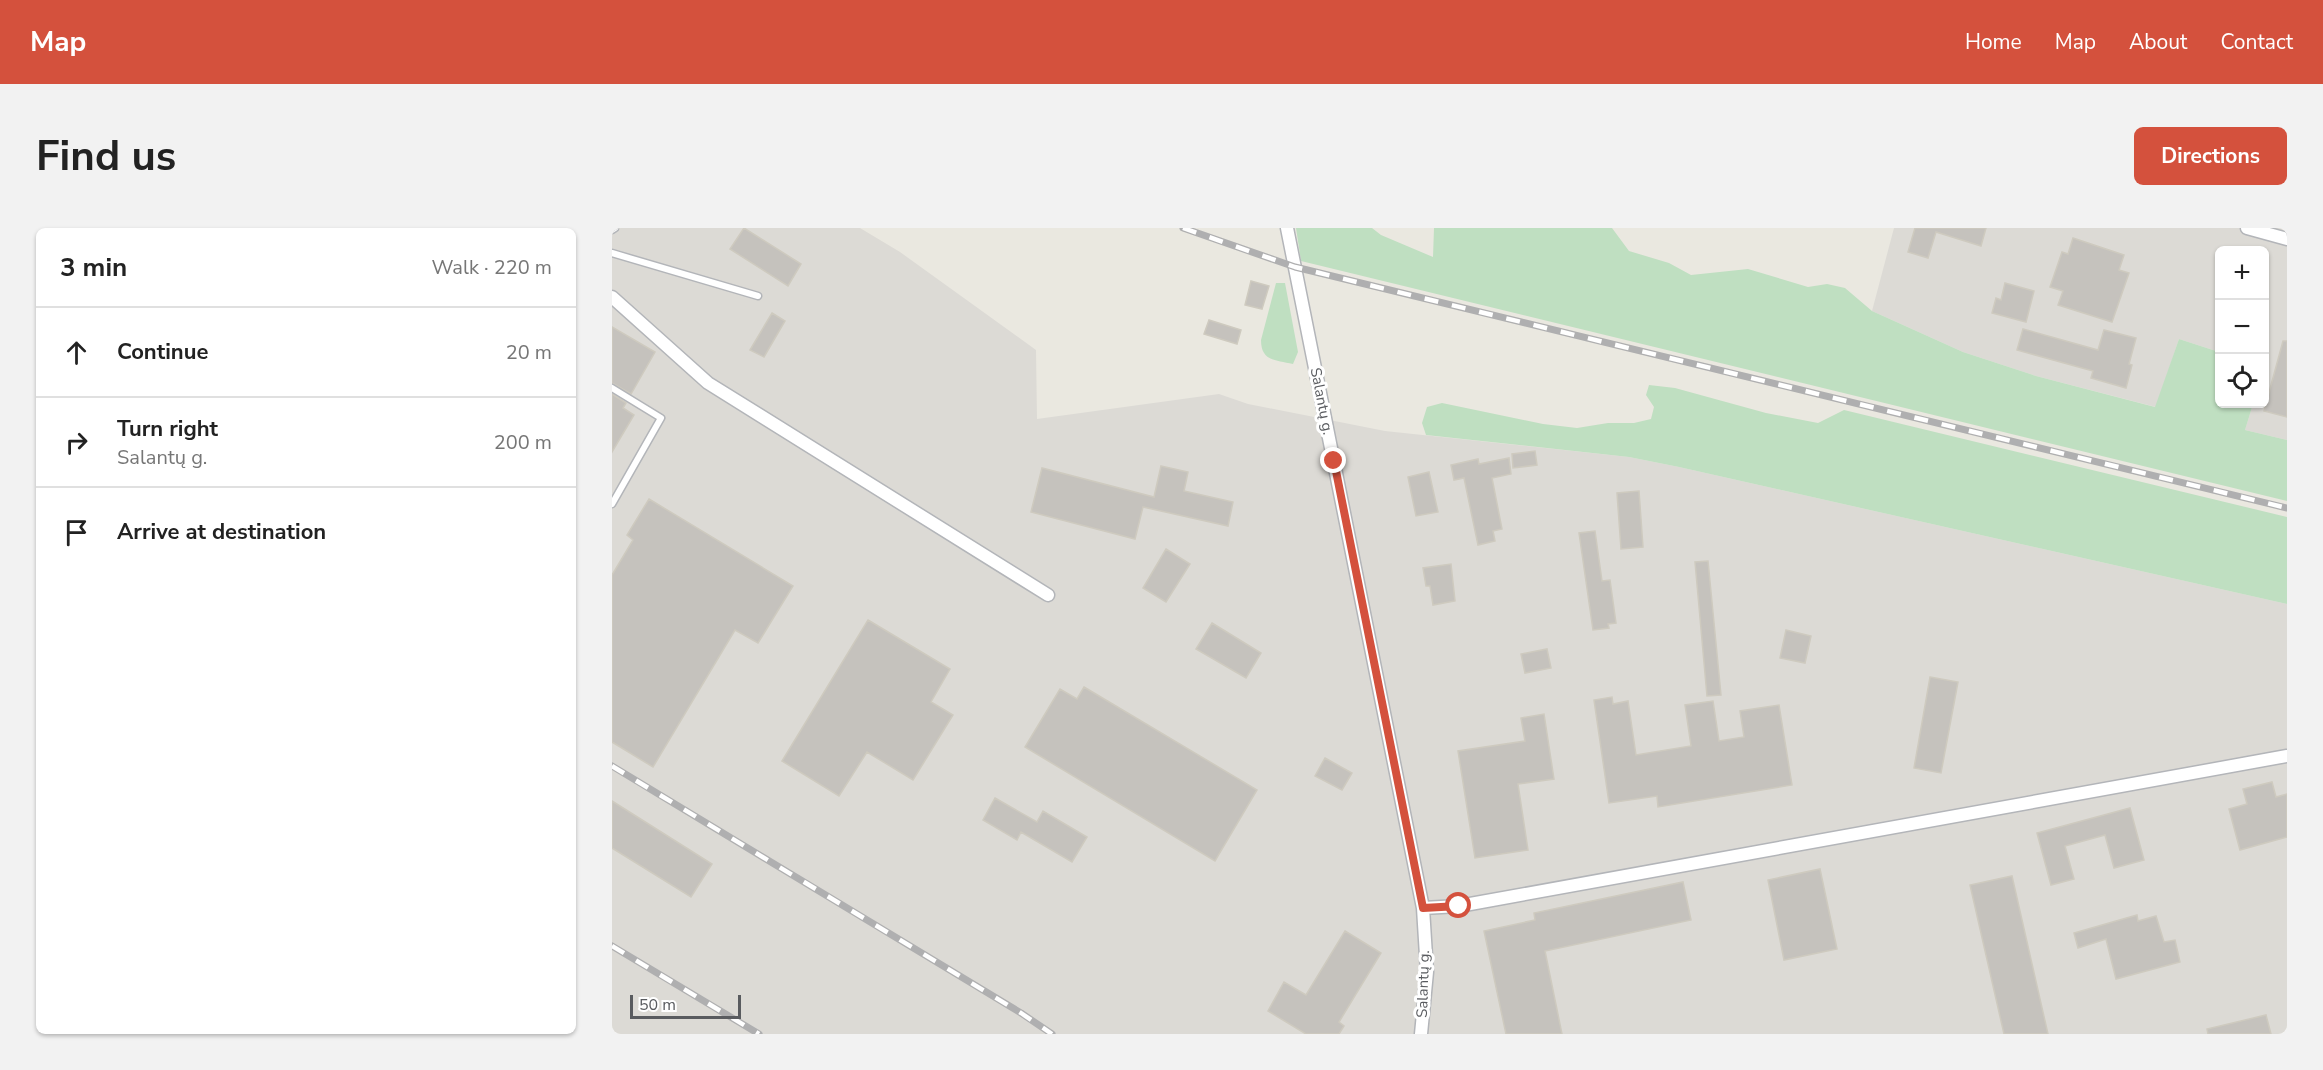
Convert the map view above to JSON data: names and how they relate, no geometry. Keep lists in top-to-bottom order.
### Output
{
  "streets": {
    "street": ["Salantų g."]
  },
  "scale_bar": "50 m",
  "page": {
    "header": "Map",
    "nav": [
      "Home",
      "Map",
      "About",
      "Contact"
    ],
    "buttons": "Directions",
    "title": "Find us",
    "heading": ["3 min", "Walk · 220 m"],
    "map_buttons": ["+", "−"],
    "list": [
      ["Continue", "20 m"],
      ["Turn right", "Salantų g.", "200 m"],
      "Arrive at destination"
    ],
    "scale": "50 m"
  }
}
